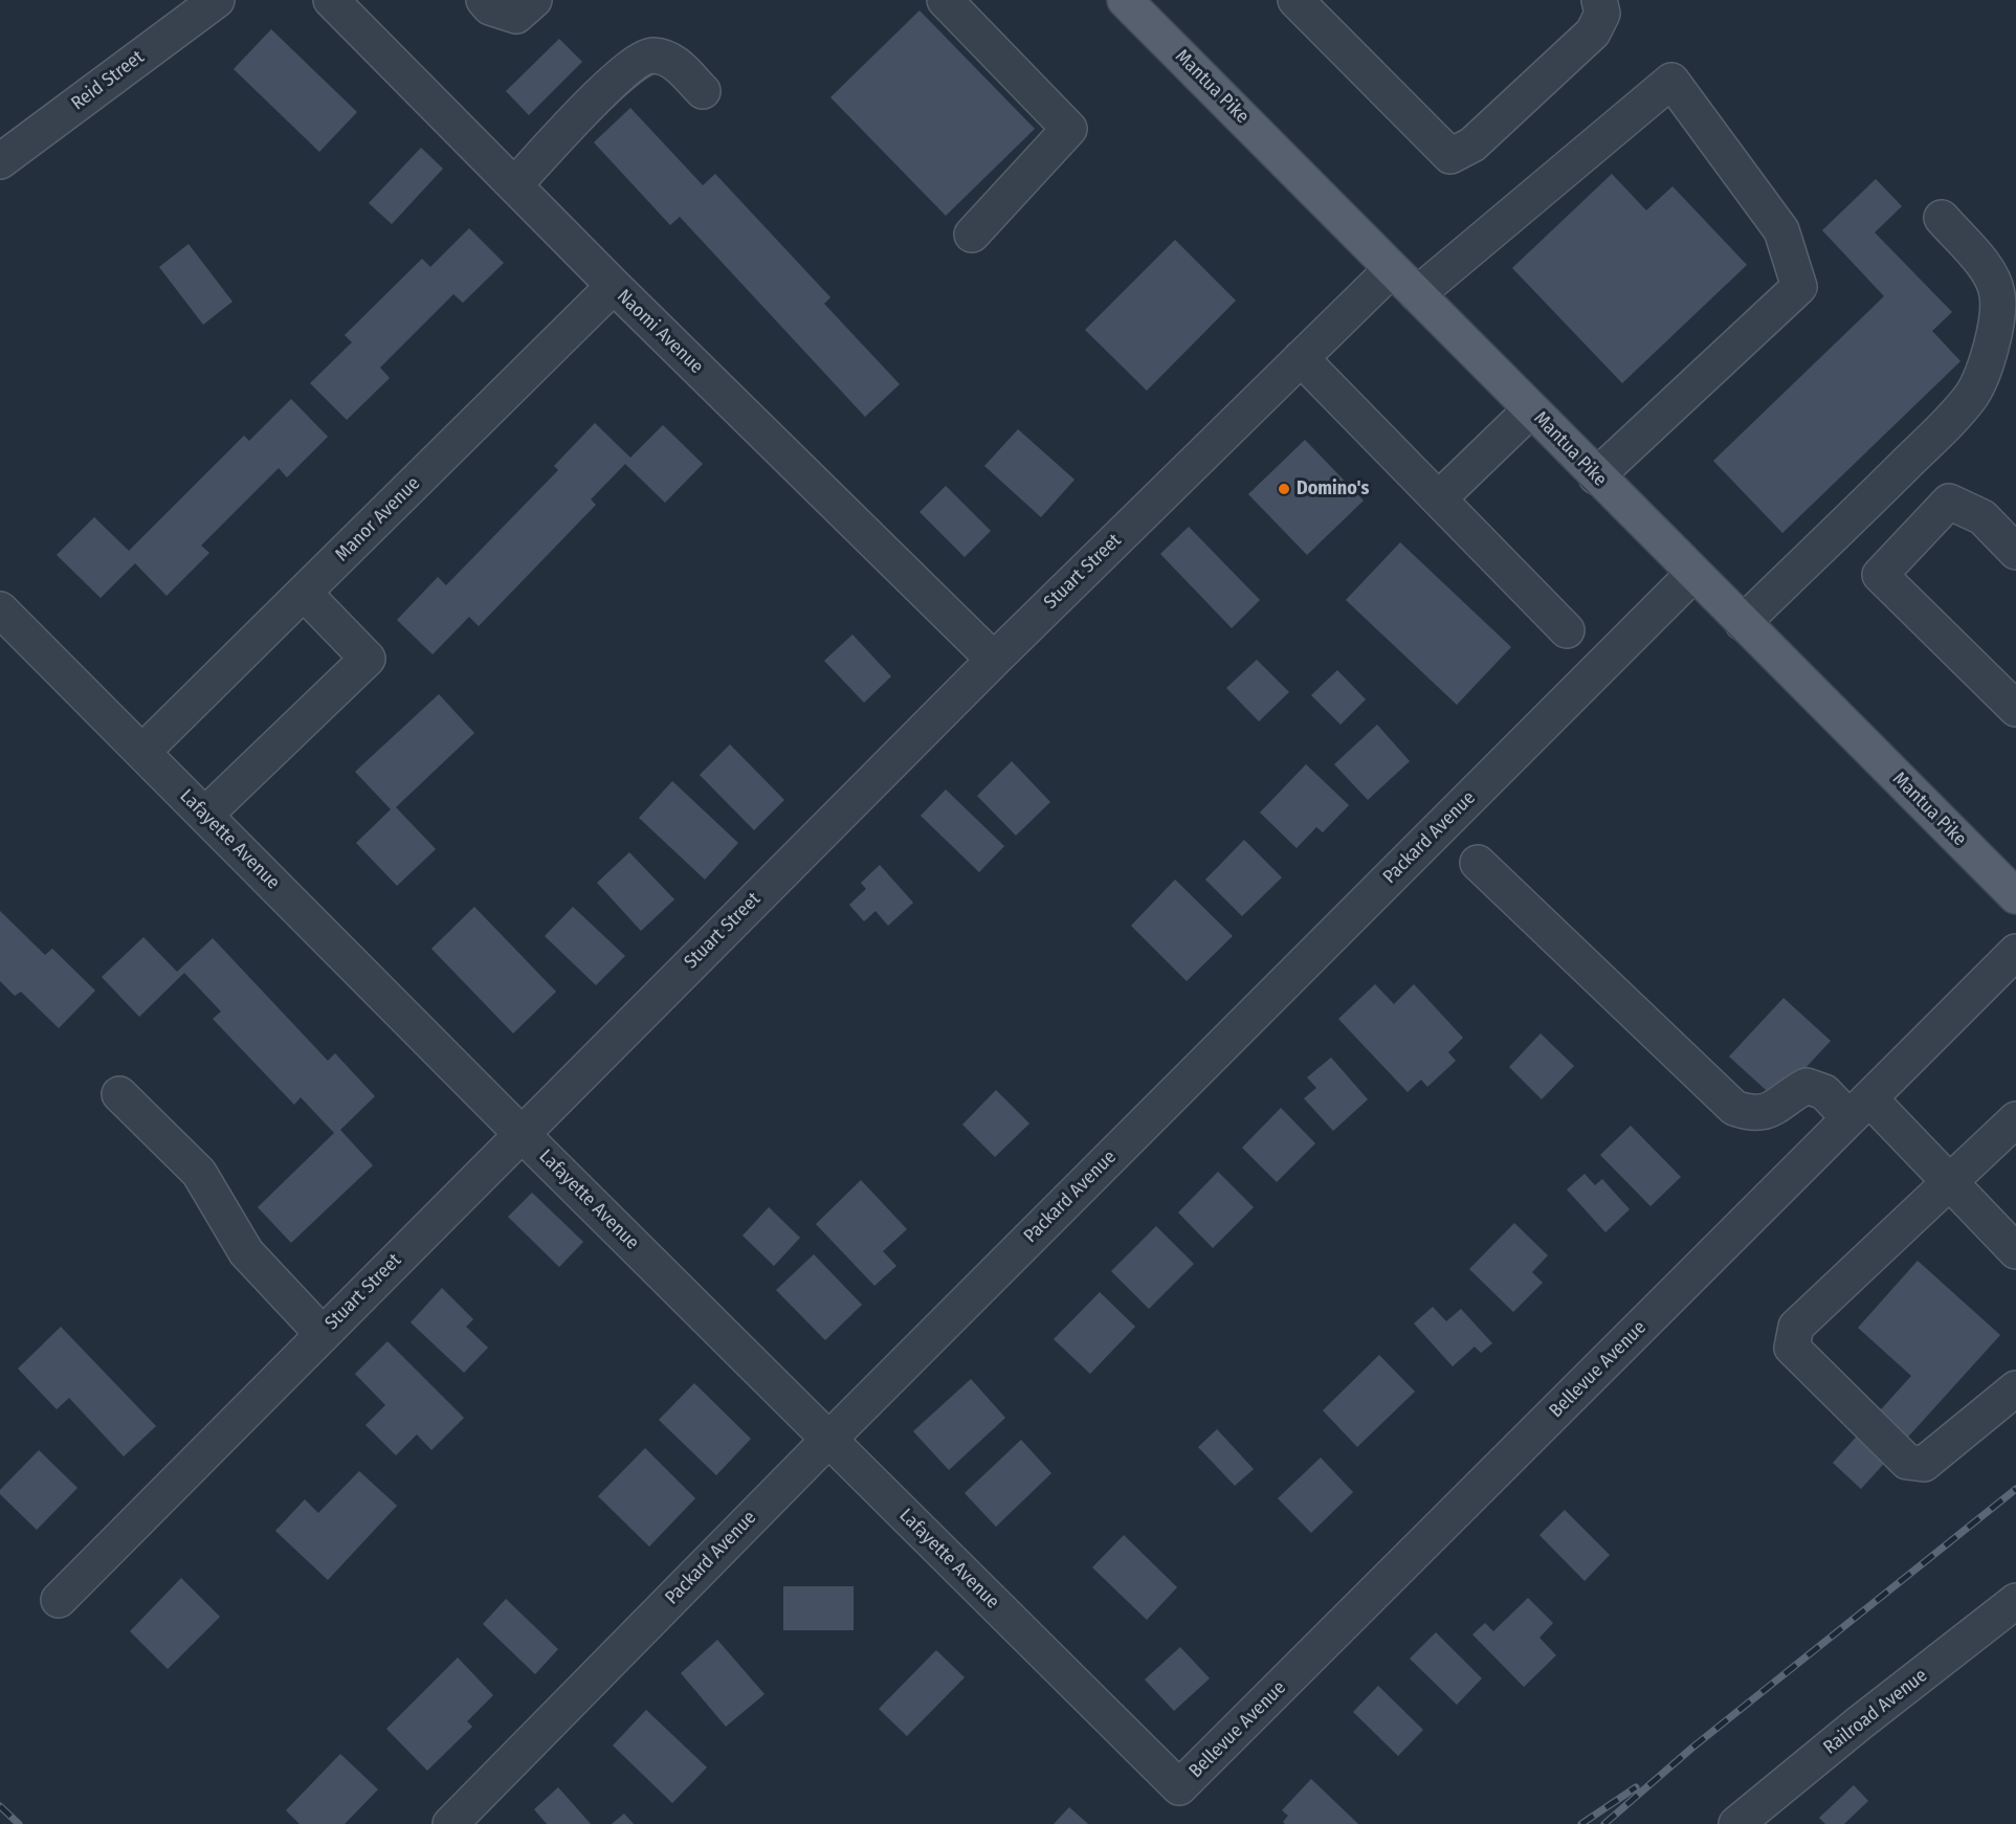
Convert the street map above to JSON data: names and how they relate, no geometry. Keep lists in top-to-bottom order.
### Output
{
  "streets": {
    "main road": ["Mantua Pike"],
    "street": [
      "Reid Street",
      "Naomi Avenue",
      "Manor Avenue",
      "Stuart Street",
      "Packard Avenue",
      "Lafayette Avenue",
      "Bellevue Avenue",
      "Railroad Avenue"
    ]
  },
  "crossings": [
    ["Mantua Pike", "Stuart Street"],
    ["Mantua Pike", "Packard Avenue"],
    ["Naomi Avenue", "Manor Avenue"],
    ["Naomi Avenue", "Stuart Street"],
    ["Manor Avenue", "Lafayette Avenue"],
    ["Stuart Street", "Lafayette Avenue"],
    ["Packard Avenue", "Lafayette Avenue"],
    ["Lafayette Avenue", "Bellevue Avenue"]
  ],
  "places": ["Domino's"]
}
